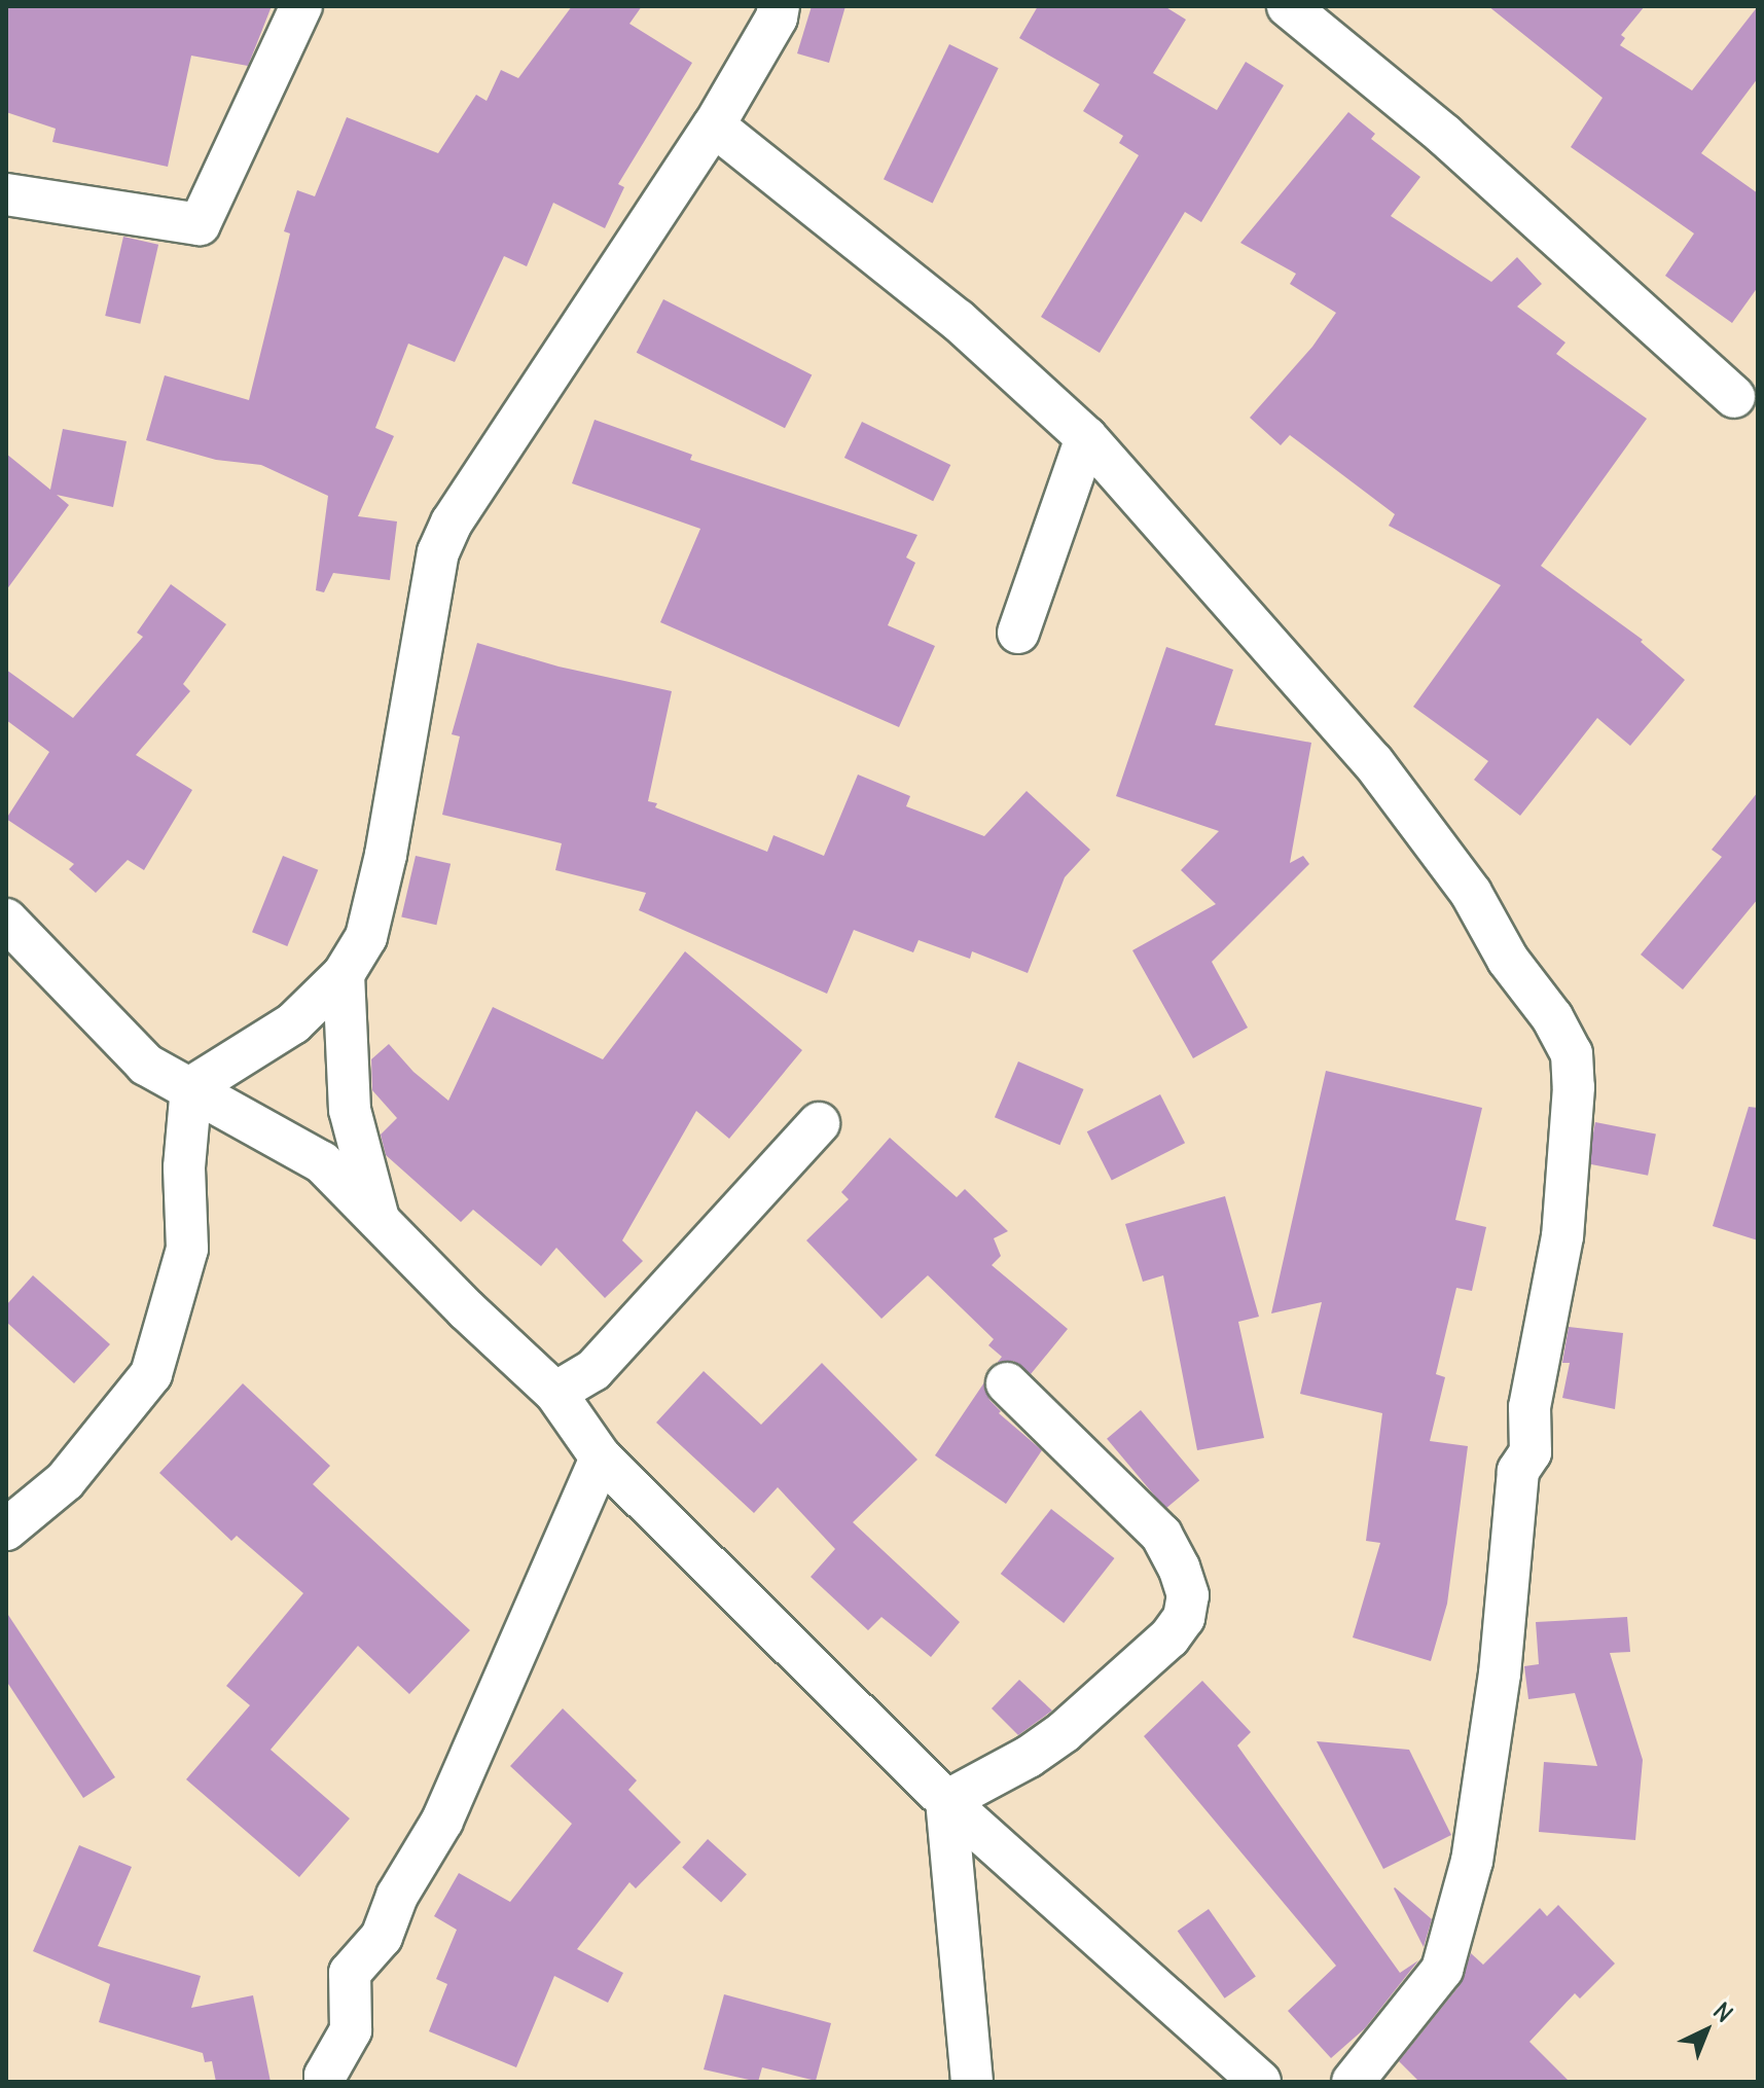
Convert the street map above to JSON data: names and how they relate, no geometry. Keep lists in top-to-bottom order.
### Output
{
  "north": "top right"
}
